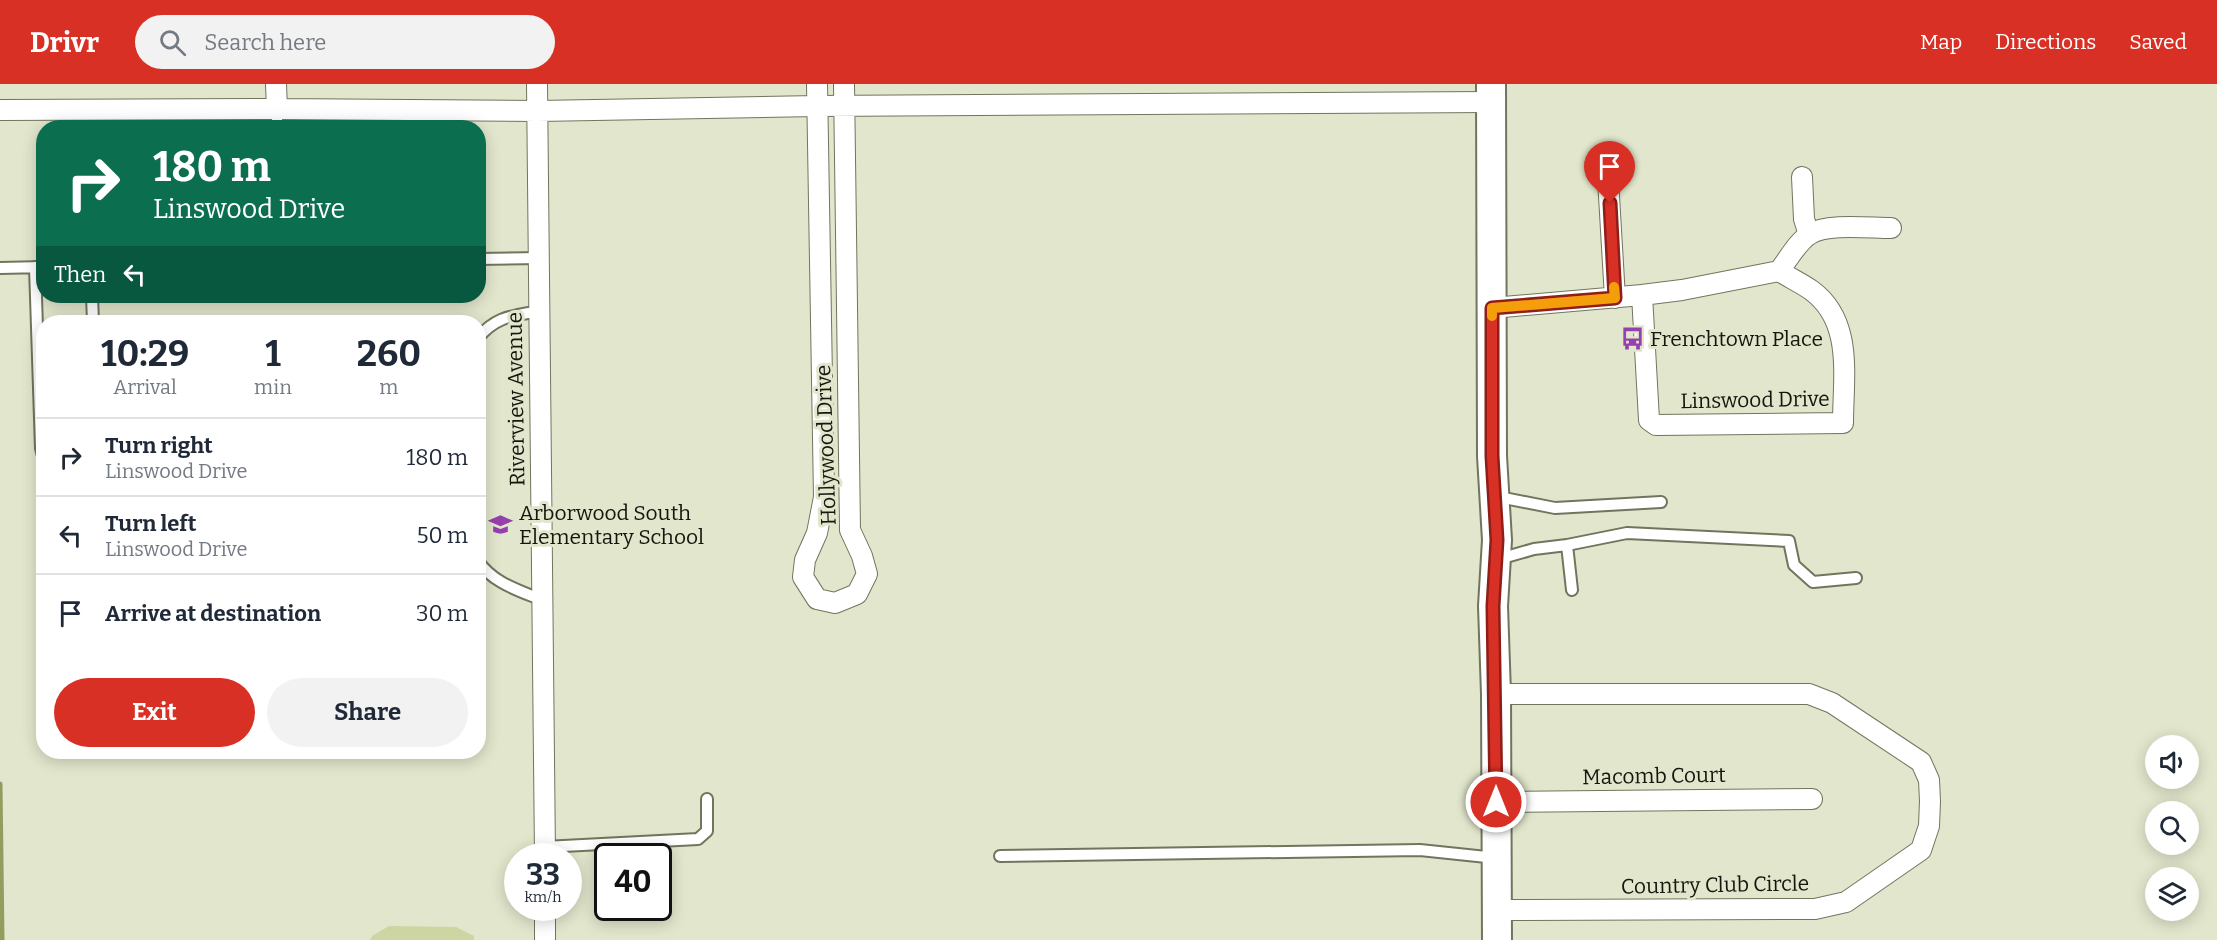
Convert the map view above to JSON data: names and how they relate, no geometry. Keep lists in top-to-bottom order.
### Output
{
  "streets": {
    "street": [
      "Riverview Avenue",
      "Linswood Drive",
      "Hollywood Drive",
      "Macomb Court",
      "Country Club Circle"
    ]
  },
  "places": {
    "bus stop": ["Frenchtown Place"],
    "school or university": ["Arborwood South Elementary School"]
  },
  "page": {
    "header": "Drivr",
    "search": "Search here",
    "nav": ["Map", "Directions", "Saved"],
    "turn": ["180 m", "Linswood Drive"],
    "then": "Then",
    "eta": [
      "10:29",
      "Arrival",
      "1",
      "min",
      "260",
      "m"
    ],
    "list": [
      {
        "name": "Turn right",
        "note": "Linswood Drive",
        "value": "180 m"
      },
      {
        "name": "Turn left",
        "note": "Linswood Drive",
        "value": "50 m"
      },
      {
        "name": "Arrive at destination",
        "value": "30 m"
      }
    ],
    "buttons": ["Exit", "Share"],
    "speed": "33 km/h",
    "limit": "40"
  }
}
